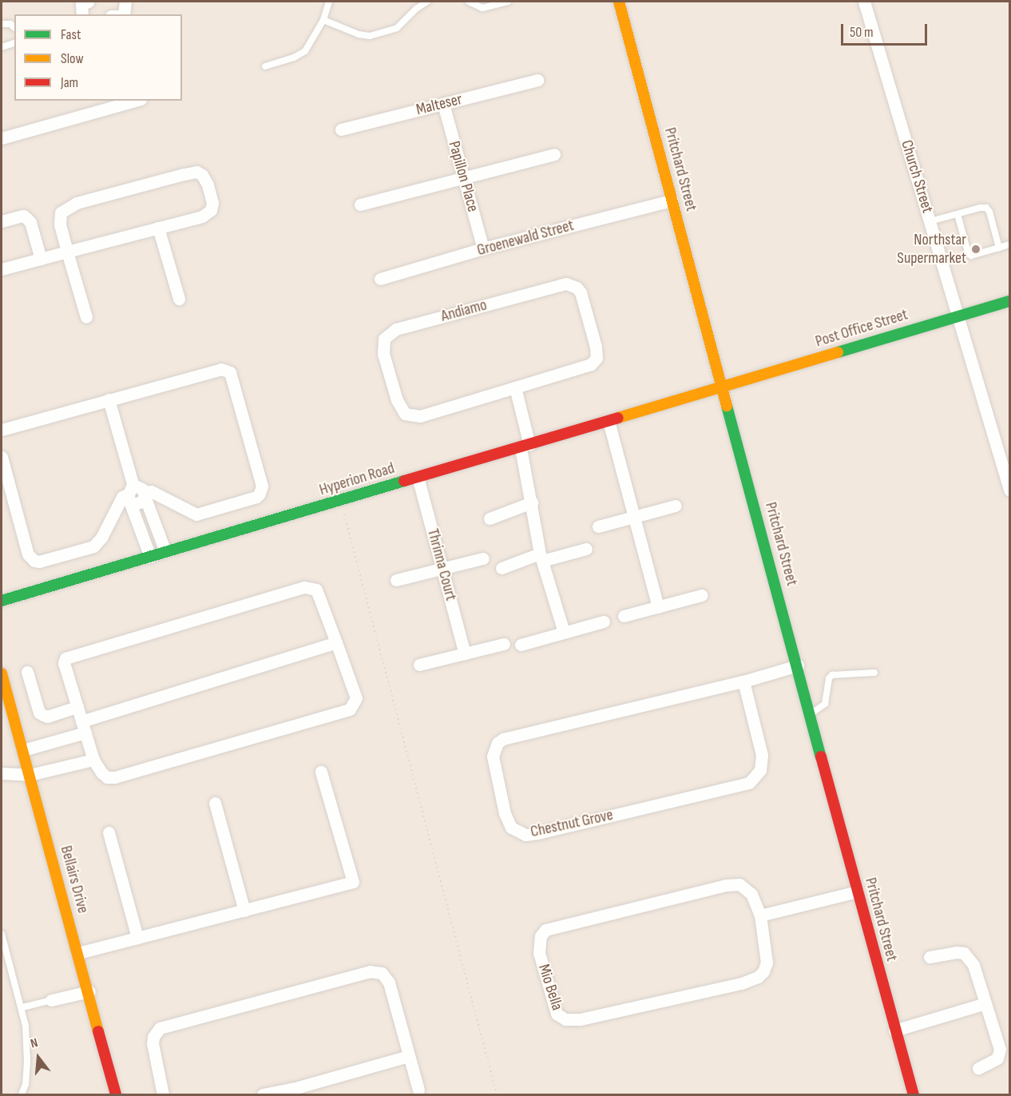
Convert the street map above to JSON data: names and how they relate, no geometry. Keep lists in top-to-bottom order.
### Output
{
  "streets": {
    "street": [
      "Malteser",
      "Pritchard Street",
      "Papillon Place",
      "Church Street",
      "Groenewald Street",
      "Andiamo",
      "Post Office Street",
      "Hyperion Road",
      "Thrinna Court",
      "Chestnut Grove",
      "Bellairs Drive",
      "Mio Bella"
    ]
  },
  "crossings": [
    ["Malteser", "Papillon Place"],
    ["Pritchard Street", "Groenewald Street"],
    ["Pritchard Street", "Post Office Street"],
    ["Pritchard Street", "Hyperion Road"],
    ["Pritchard Street", "Chestnut Grove"],
    ["Papillon Place", "Groenewald Street"],
    ["Church Street", "Post Office Street"],
    ["Post Office Street", "Hyperion Road"],
    ["Hyperion Road", "Thrinna Court"]
  ],
  "places": ["Northstar Supermarket"],
  "legend": ["Fast", "Slow", "Jam"],
  "scale_bar": "50 m",
  "north": "top"
}
